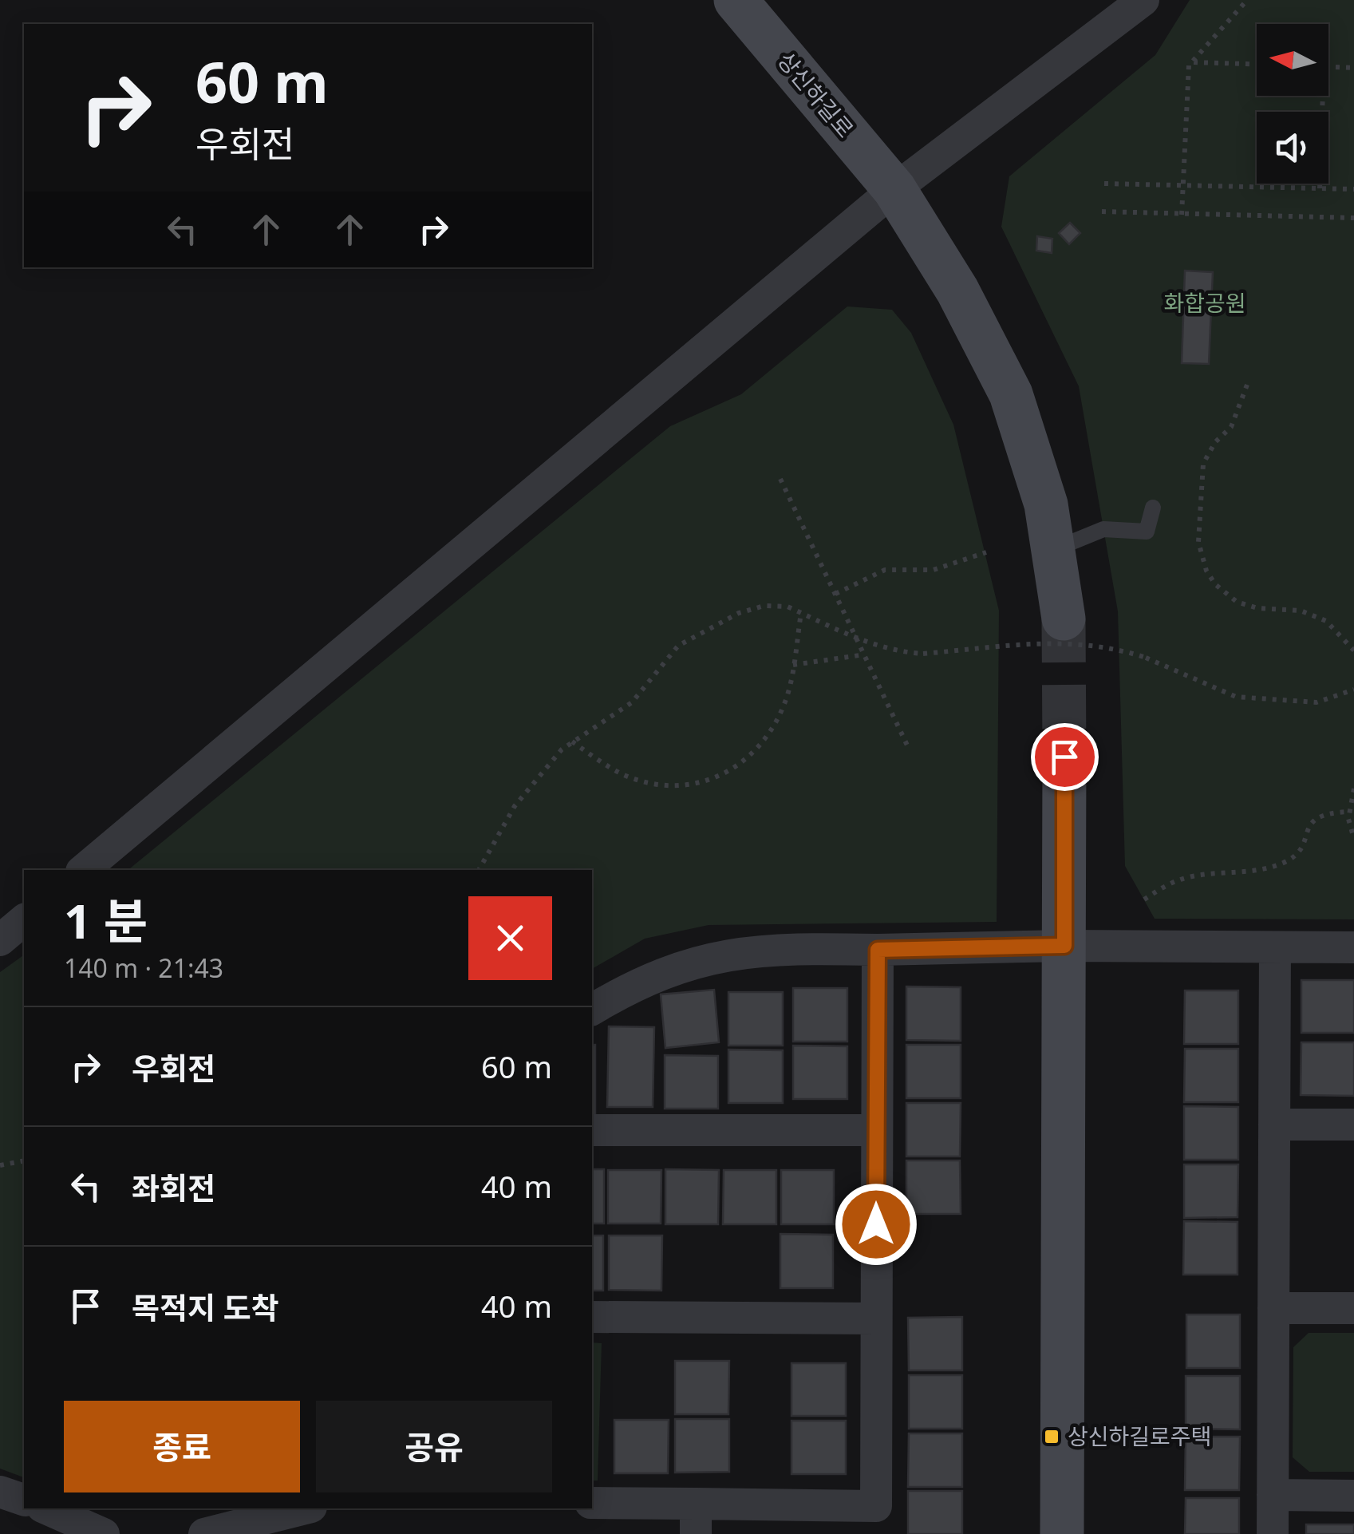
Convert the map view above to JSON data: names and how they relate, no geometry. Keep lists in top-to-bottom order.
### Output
{
  "streets": {
    "street": ["상신하길로"]
  },
  "parks": ["화합공원"],
  "places": {
    "transit": ["상신하길로주택"]
  },
  "north": "left",
  "page": {
    "turn": ["60 m", "우회전"],
    "heading": ["1 분", "140 m · 21:43"],
    "list": [
      {
        "name": "우회전",
        "value": "60 m"
      },
      {
        "name": "좌회전",
        "value": "40 m"
      },
      {
        "name": "목적지 도착",
        "value": "40 m"
      }
    ],
    "buttons": ["종료", "공유"]
  }
}
